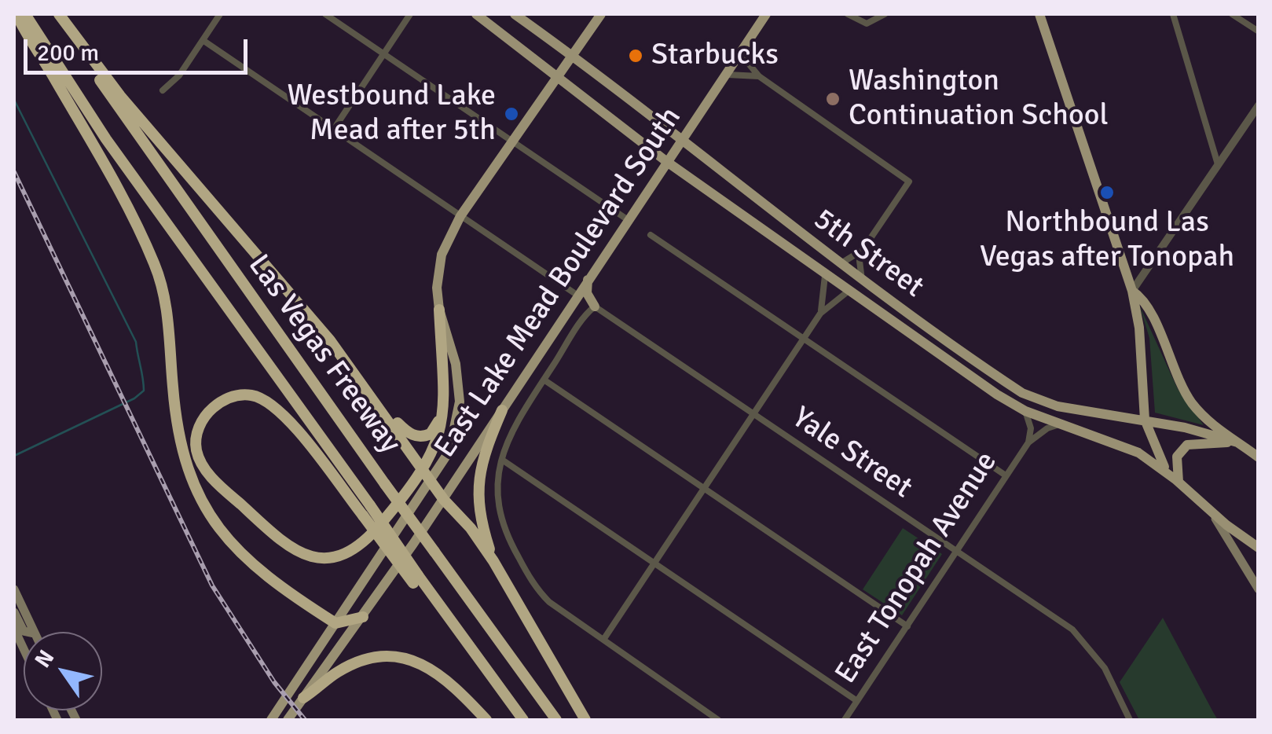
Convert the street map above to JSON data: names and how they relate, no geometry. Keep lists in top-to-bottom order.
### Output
{
  "streets": {
    "highway": ["Las Vegas Freeway"],
    "main road": ["5th Street", "East Lake Mead Boulevard South"],
    "street": ["Yale Street", "East Tonopah Avenue"]
  },
  "crossings": [
    ["5th Street", "East Lake Mead Boulevard South"],
    ["5th Street", "East Tonopah Avenue"],
    ["Yale Street", "East Tonopah Avenue"]
  ],
  "places": [
    "Starbucks",
    "Washington Continuation School",
    "Westbound Lake Mead after 5th",
    "Northbound Las Vegas after Tonopah"
  ],
  "scale_bar": "200 m",
  "north": "top left"
}
